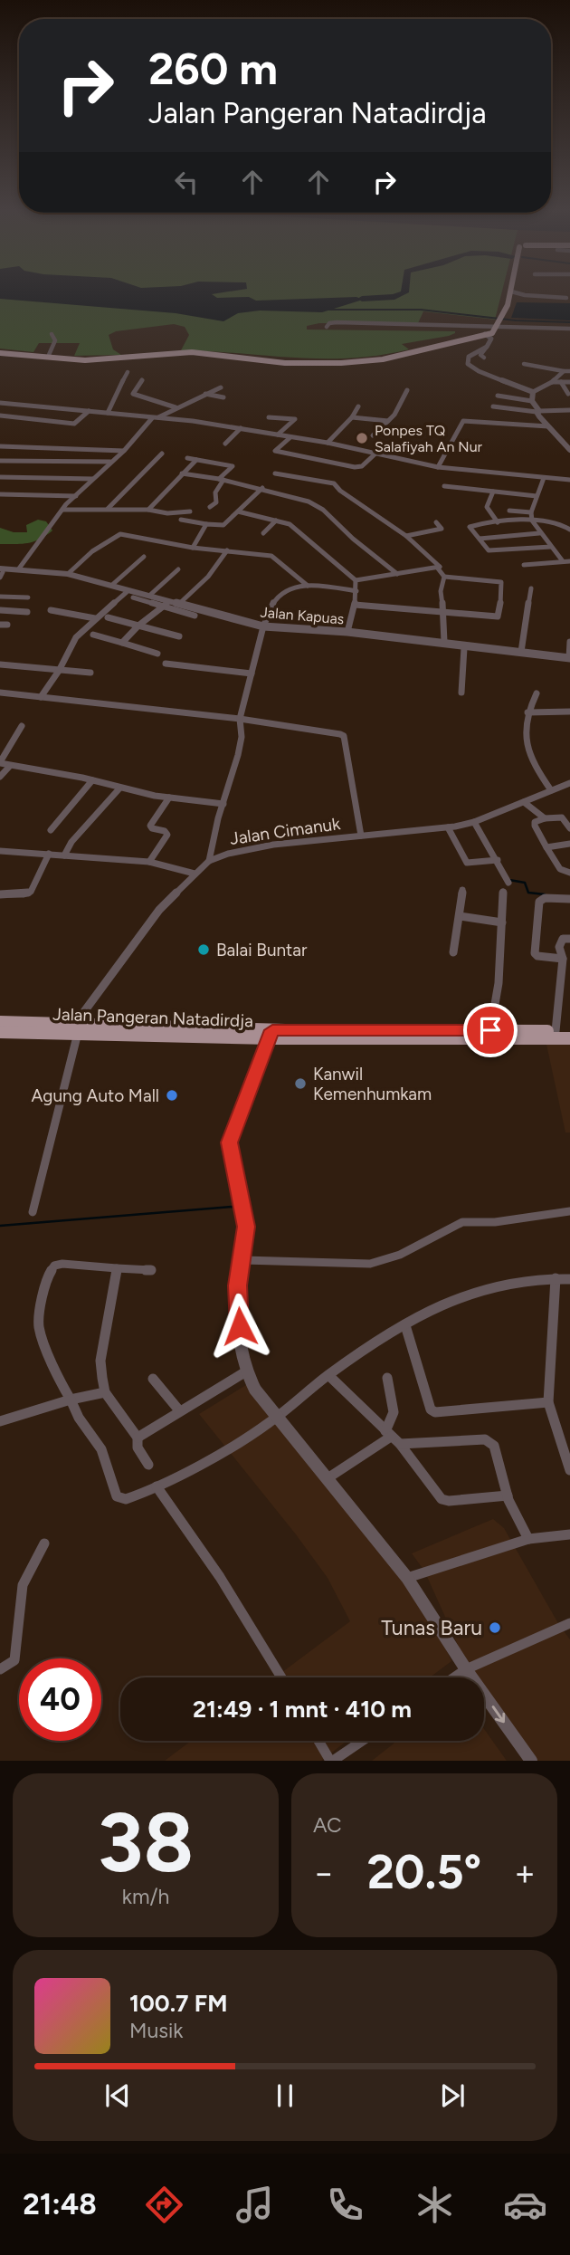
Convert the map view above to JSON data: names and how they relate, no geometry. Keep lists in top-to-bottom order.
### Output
{
  "streets": {
    "main road": ["Jalan Pangeran Natadirdja"],
    "street": ["Jalan Kapuas", "Jalan Cimanuk"]
  },
  "crossings": [
    ["Jalan Cimanuk", "Jalan Pangeran Natadirdja"]
  ],
  "places": [
    "Ponpes TQ Salafiyah An Nur",
    "Balai Buntar",
    "Kanwil Kemenhumkam",
    "Agung Auto Mall",
    "Tunas Baru"
  ],
  "page": {
    "turn": ["260 m", "Jalan Pangeran Natadirdja"],
    "limit": "40",
    "trip": "21:49 · 1 mnt · 410 m",
    "tile": [
      ["38", "km/h"],
      "AC"
    ],
    "heat": ["−", "20.5°", "+"],
    "song": ["100.7 FM", "Musik"],
    "tabs": "21:48"
  }
}
